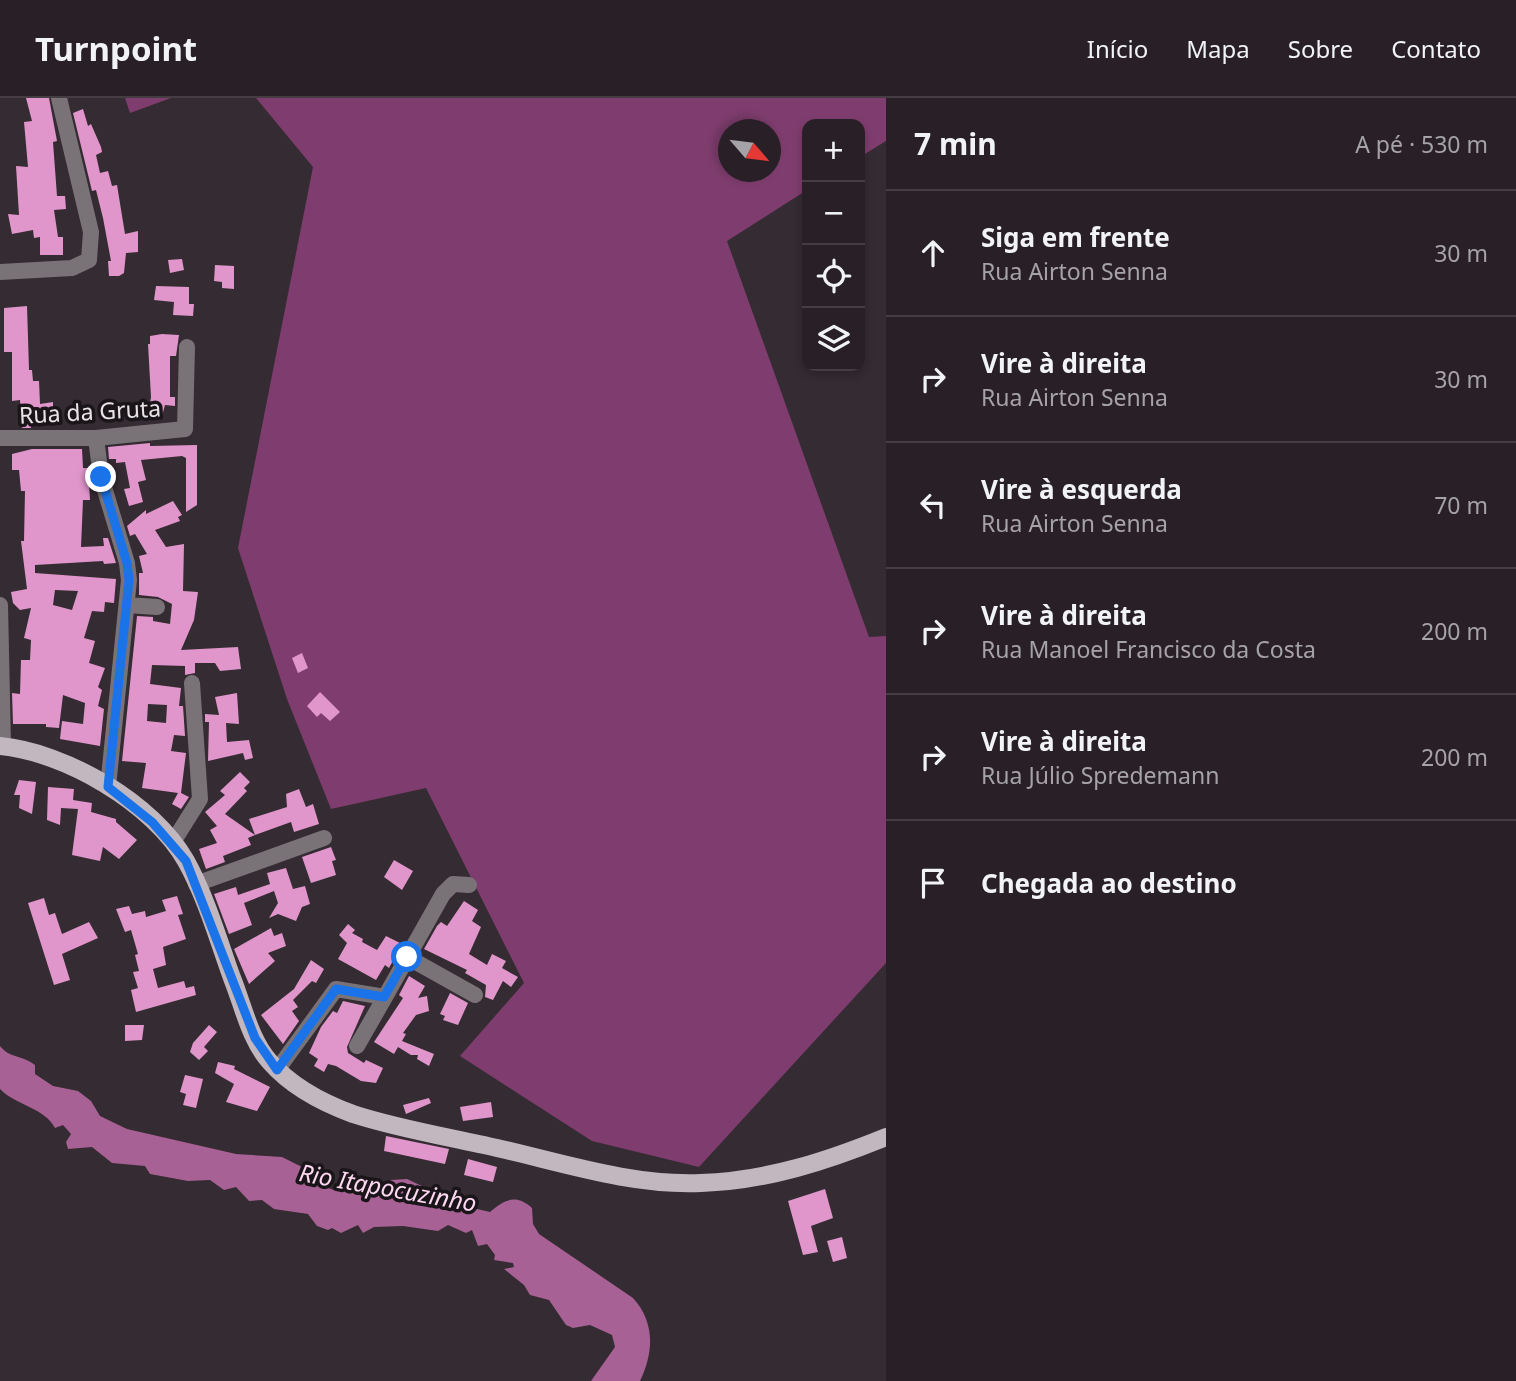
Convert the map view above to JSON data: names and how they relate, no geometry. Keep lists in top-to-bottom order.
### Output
{
  "streets": {
    "street": ["Rua da Gruta"]
  },
  "water": ["Rio Itapocuzinho"],
  "north": "bottom right",
  "page": {
    "header": "Turnpoint",
    "nav": [
      "Início",
      "Mapa",
      "Sobre",
      "Contato"
    ],
    "heading": ["7 min", "A pé · 530 m"],
    "map_buttons": ["+", "−"],
    "list": [
      ["Siga em frente", "Rua Airton Senna", "30 m"],
      ["Vire à direita", "Rua Airton Senna", "30 m"],
      ["Vire à esquerda", "Rua Airton Senna", "70 m"],
      ["Vire à direita", "Rua Manoel Francisco da Costa", "200 m"],
      ["Vire à direita", "Rua Júlio Spredemann", "200 m"],
      "Chegada ao destino"
    ]
  }
}
